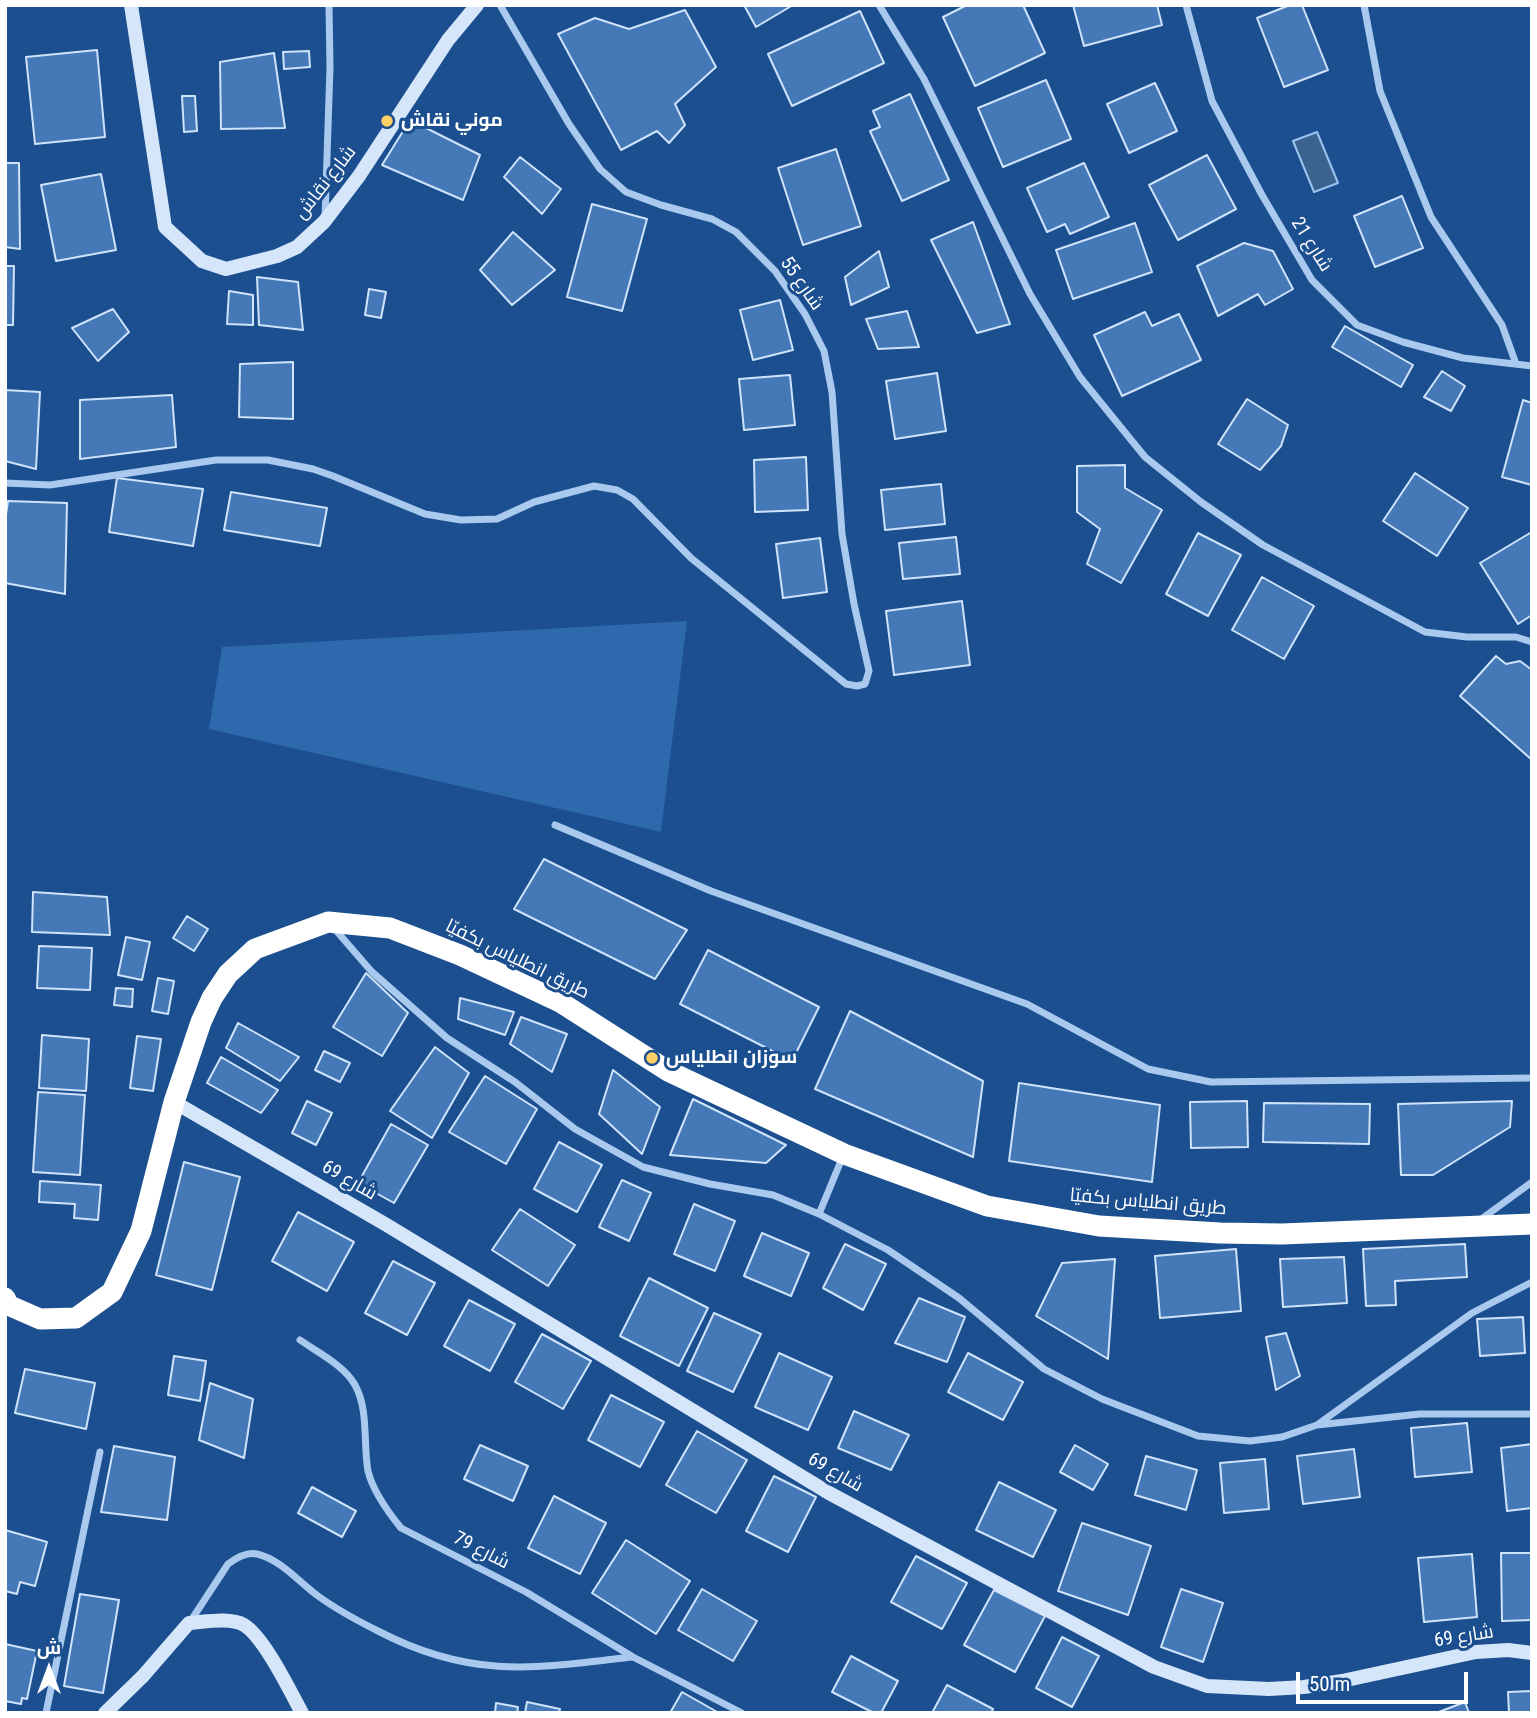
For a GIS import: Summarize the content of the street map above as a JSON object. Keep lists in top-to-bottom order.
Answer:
{
  "streets": {
    "highway": ["طريق انطلياس بكفيّا"],
    "street": [
      "شارع نقاش",
      "شارع 21",
      "شارع 55",
      "شارع 69",
      "شارع 79"
    ]
  },
  "crossings": [
    ["طريق انطلياس بكفيّا", "شارع 69"]
  ],
  "places": ["موني نقاش", "سوزان انطلياس"],
  "scale_bar": "50 m",
  "north": "top"
}
